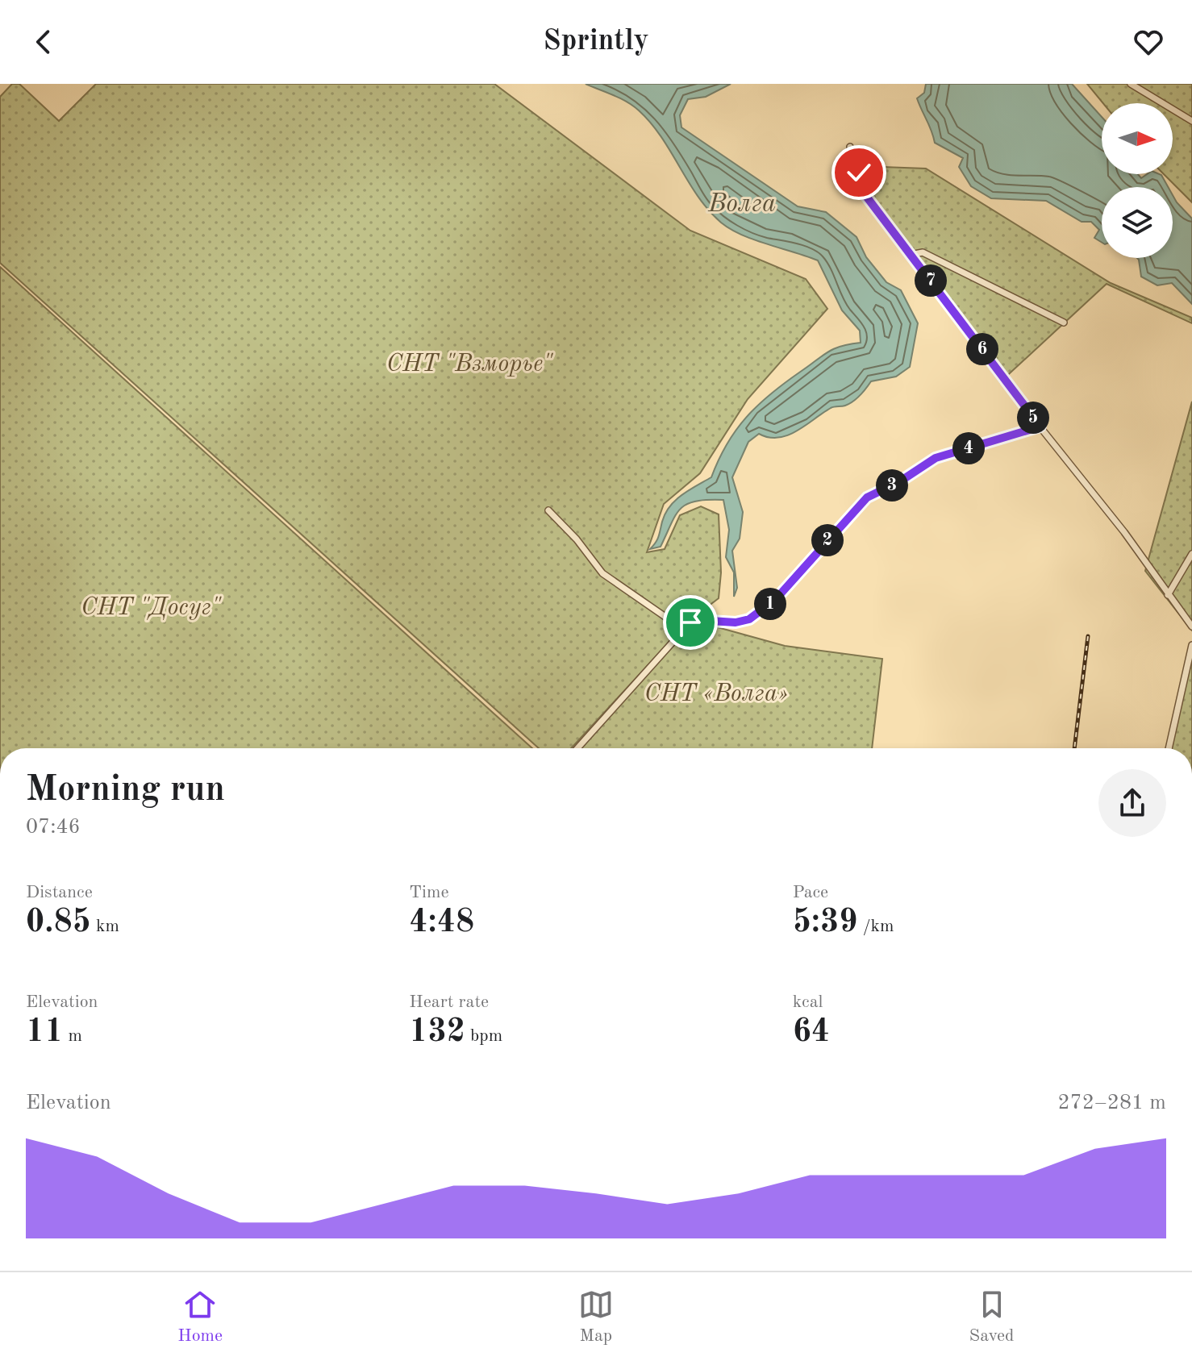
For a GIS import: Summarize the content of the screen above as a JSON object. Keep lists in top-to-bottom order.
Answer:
{
  "water": ["Волга"],
  "parks": ["СНТ \"Взморье\"", "СНТ \"Досуг\"", "СНТ «Волга»"],
  "north": "right",
  "page": {
    "header": "Sprintly",
    "pins": [
      "7",
      "6",
      "5",
      "4",
      "3",
      "2",
      "1"
    ],
    "heading": ["Morning run", "07:46"],
    "stats": [
      ["Distance", "0.85 km"],
      ["Time", "4:48"],
      ["Pace", "5:39 /km"],
      ["Elevation", "11 m"],
      ["Heart rate", "132 bpm"],
      ["kcal", "64"]
    ],
    "chart": ["Elevation", "272–281 m"],
    "tabs": ["Home", "Map", "Saved"]
  }
}
